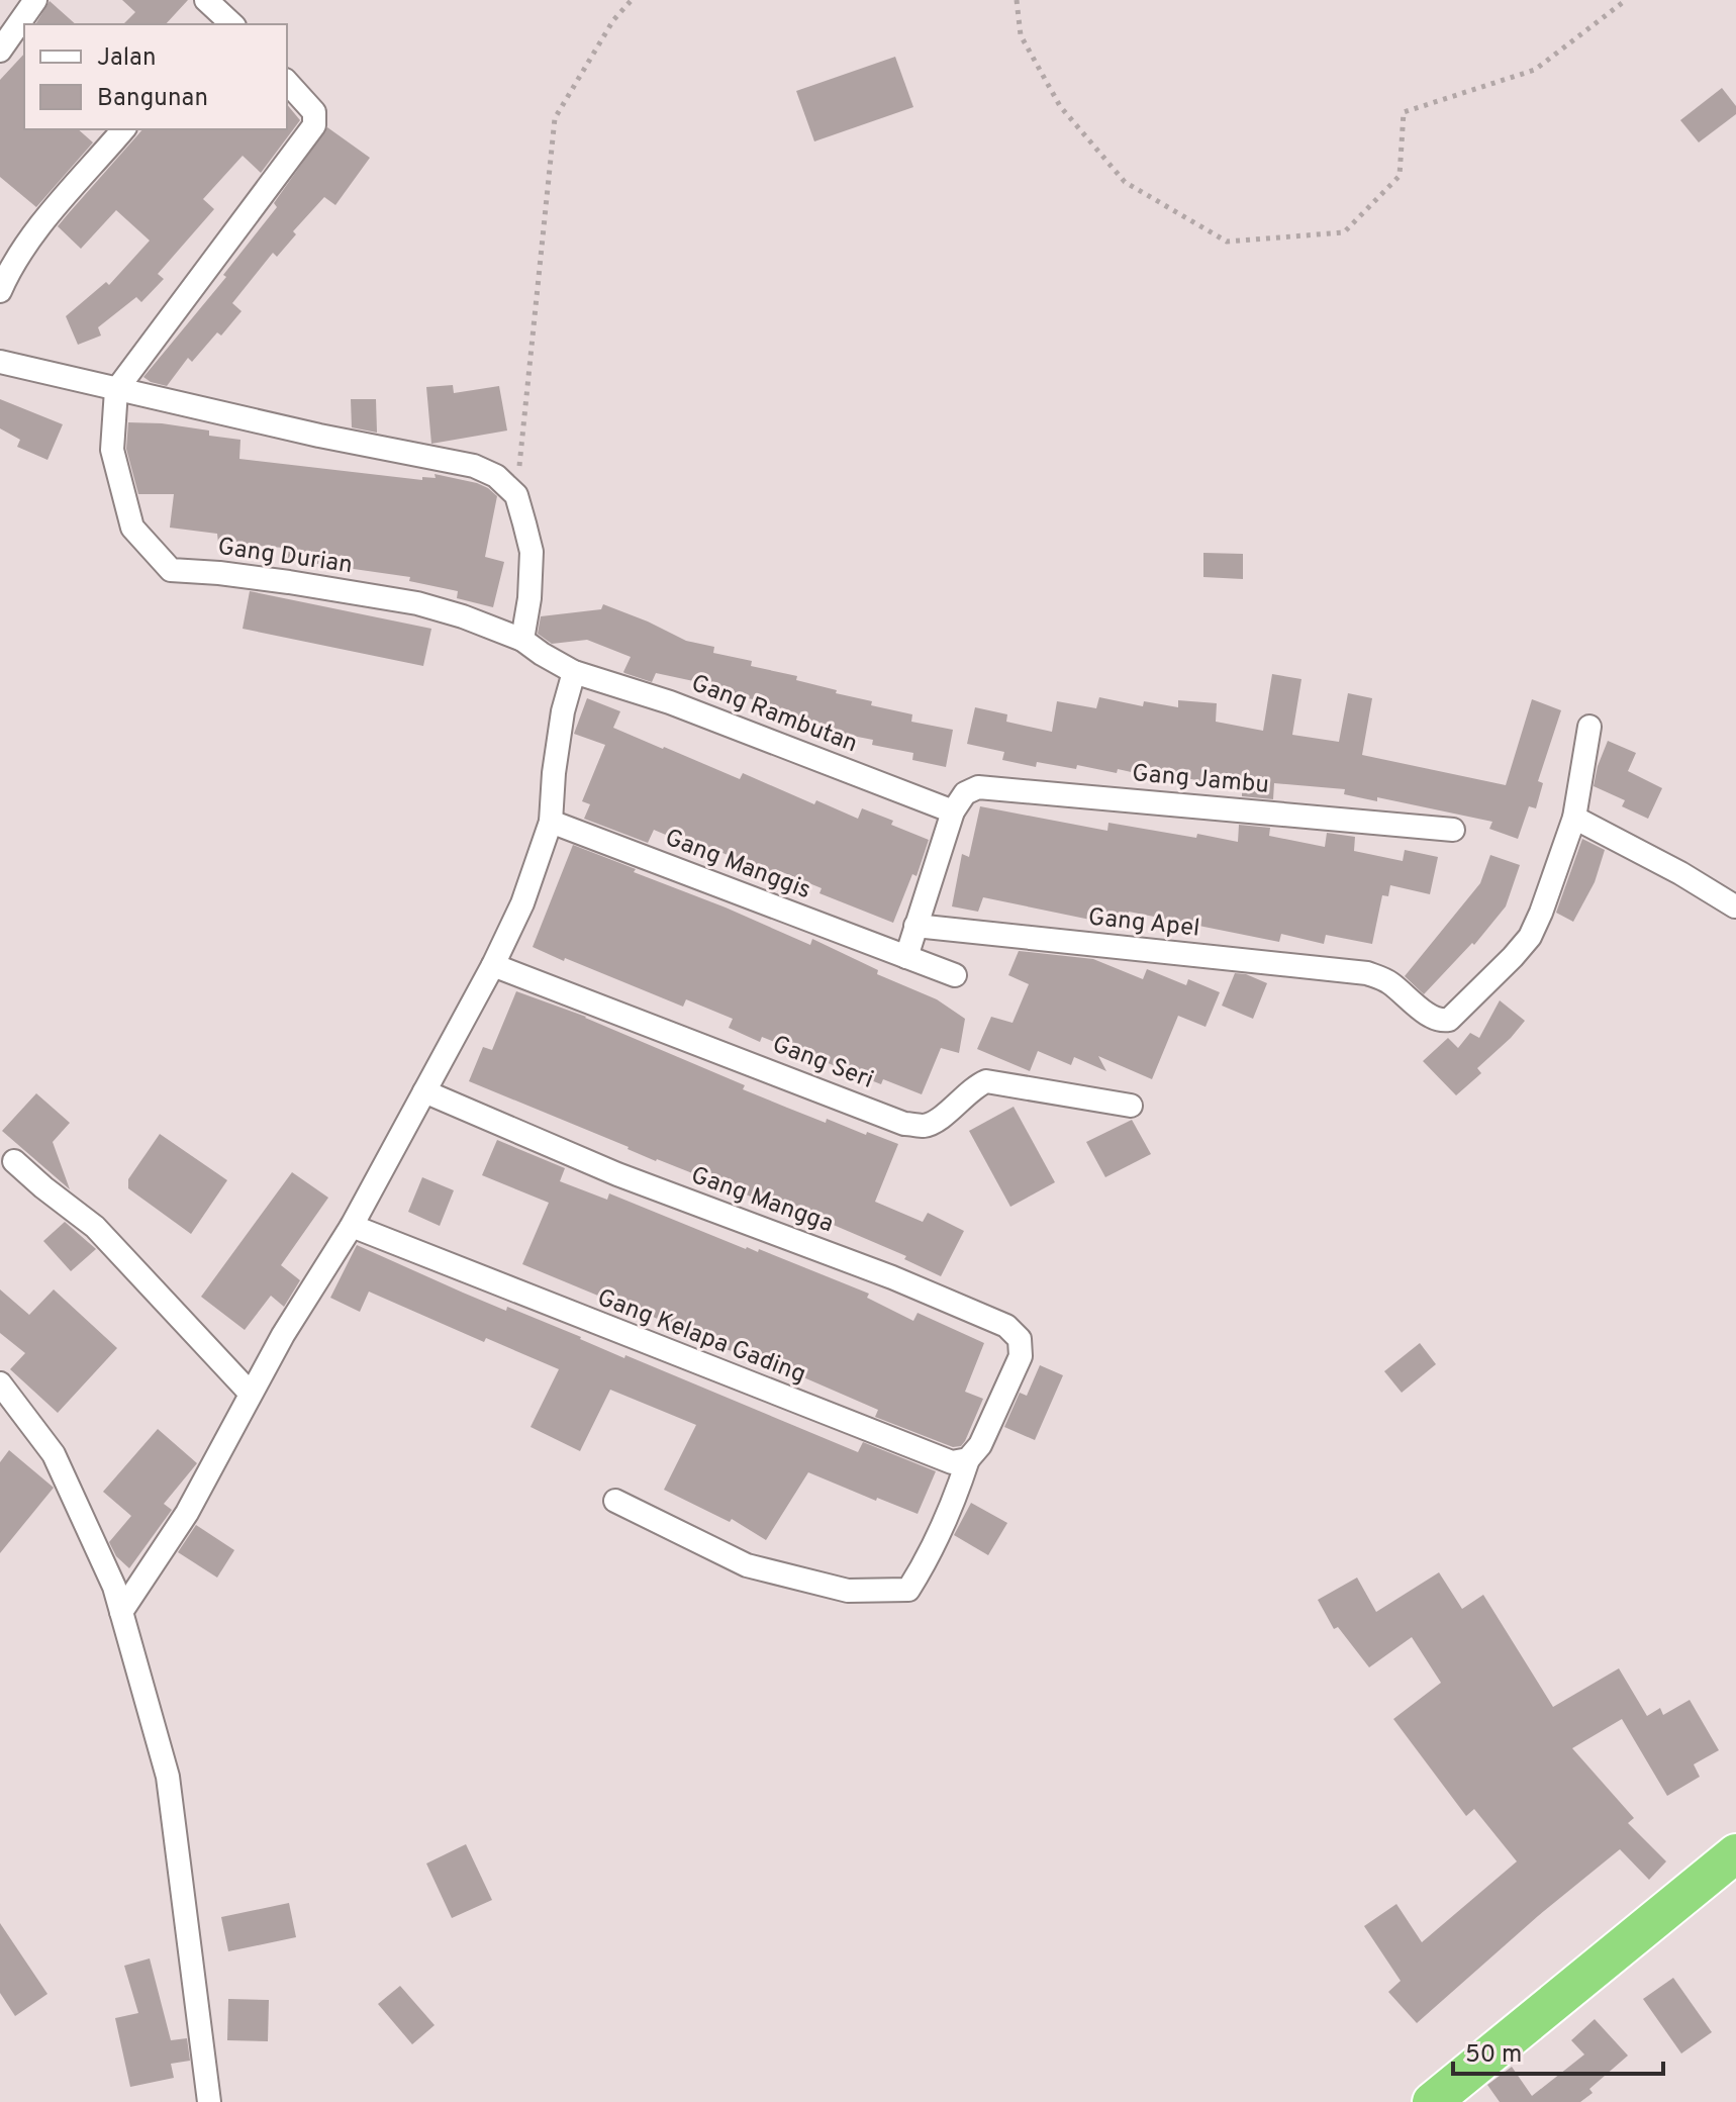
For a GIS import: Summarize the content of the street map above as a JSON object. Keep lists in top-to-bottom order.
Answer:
{
  "streets": {
    "street": [
      "Gang Durian",
      "Gang Rambutan",
      "Gang Jambu",
      "Gang Manggis",
      "Gang Apel",
      "Gang Seri",
      "Gang Mangga",
      "Gang Kelapa Gading"
    ]
  },
  "crossings": [
    ["Gang Durian", "Gang Rambutan"],
    ["Gang Rambutan", "Gang Jambu"],
    ["Gang Mangga", "Gang Kelapa Gading"]
  ],
  "legend": ["Jalan", "Bangunan"],
  "scale_bar": "50 m"
}
